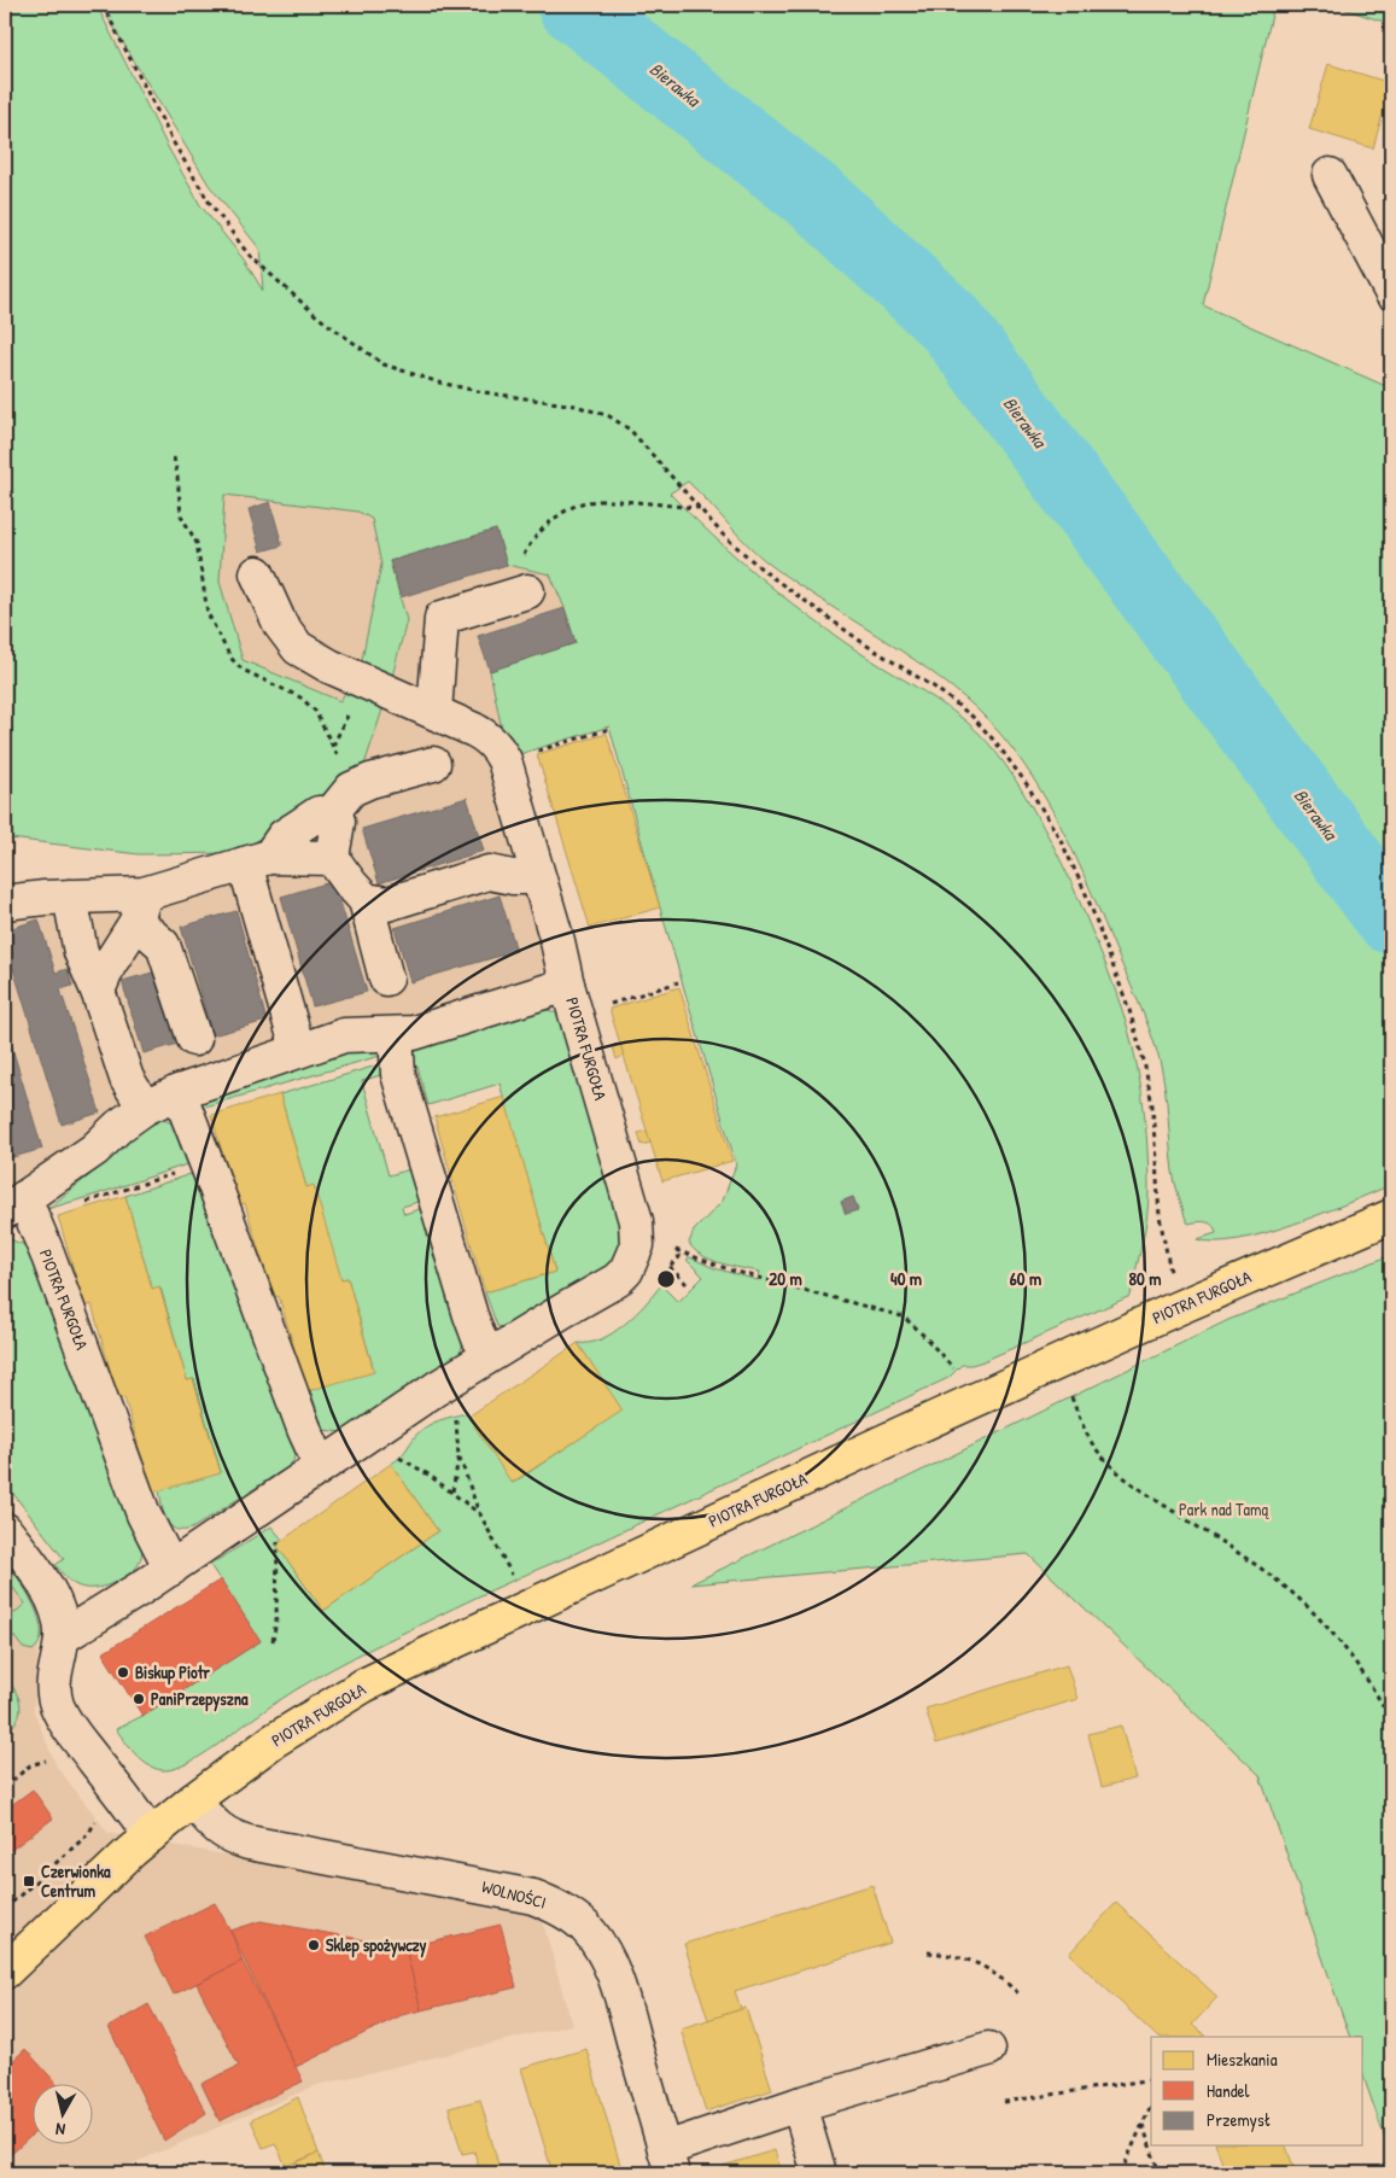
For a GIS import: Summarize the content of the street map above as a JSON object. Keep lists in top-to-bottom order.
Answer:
{
  "streets": {
    "main road": ["PIOTRA FURGOŁA"],
    "street": ["WOLNOŚCI"]
  },
  "crossings": [
    ["PIOTRA FURGOŁA", "WOLNOŚCI"]
  ],
  "water": ["Bierawka"],
  "parks": ["Park nad Tamą"],
  "places": {
    "other": ["Biskup Piotr", "PaniPrzepyszna", "Sklep spożywczy"],
    "transit": ["Czerwionka Centrum"]
  },
  "legend": ["Mieszkania", "Handel", "Przemysł"],
  "north": "bottom",
  "rings": [
    "20 m",
    "40 m",
    "60 m",
    "80 m"
  ]
}
